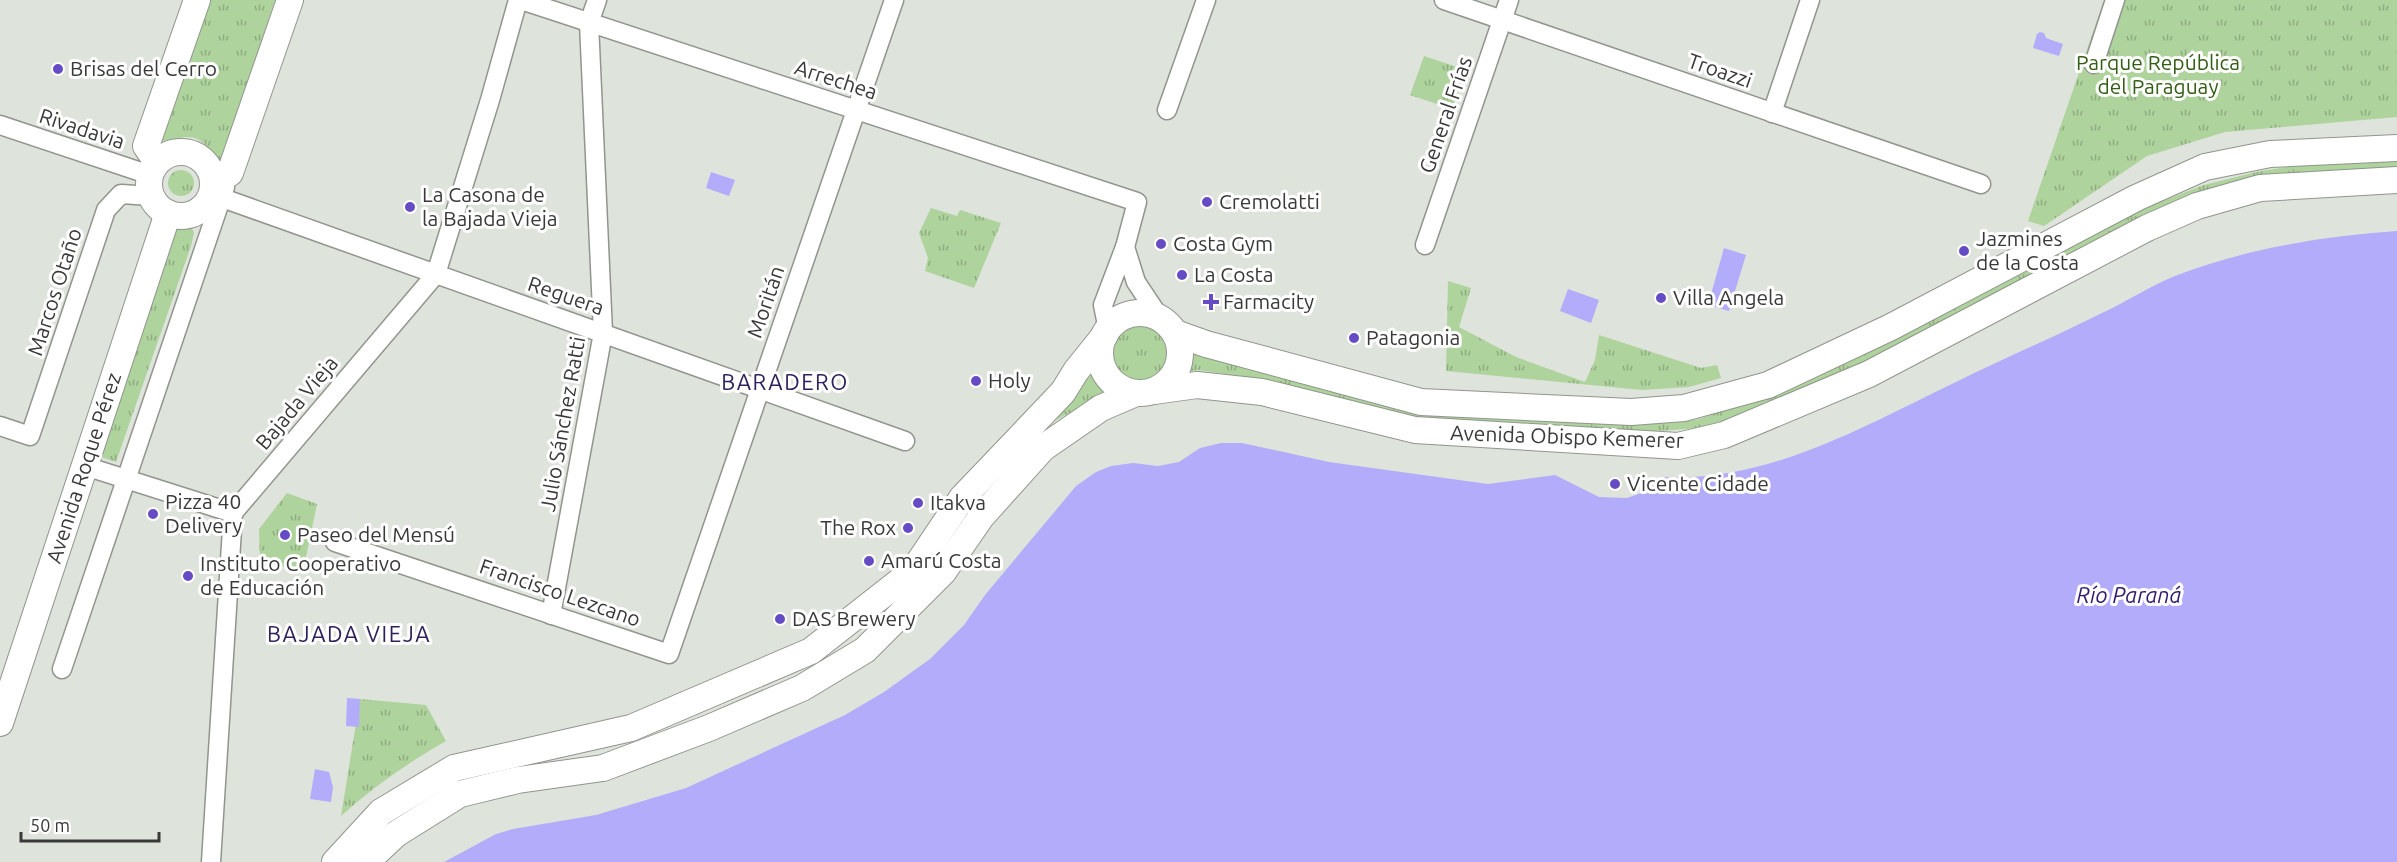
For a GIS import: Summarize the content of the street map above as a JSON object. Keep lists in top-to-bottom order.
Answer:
{
  "streets": {
    "main road": ["Avenida Obispo Kemerer", "Avenida Roque Pérez"],
    "street": [
      "Troazzi",
      "Arrechea",
      "General Frías",
      "Rivadavia",
      "Marcos Otaño",
      "Reguera",
      "Moritán",
      "Bajada Vieja",
      "Julio Sánchez Ratti",
      "Francisco Lezcano"
    ]
  },
  "crossings": [
    ["Troazzi", "General Frías"],
    ["Arrechea", "Moritán"],
    ["Arrechea", "Bajada Vieja"],
    ["Arrechea", "Julio Sánchez Ratti"],
    ["Rivadavia", "Reguera"],
    ["Rivadavia", "Avenida Roque Pérez"],
    ["Reguera", "Moritán"],
    ["Reguera", "Bajada Vieja"],
    ["Reguera", "Julio Sánchez Ratti"],
    ["Reguera", "Avenida Roque Pérez"],
    ["Moritán", "Francisco Lezcano"],
    ["Julio Sánchez Ratti", "Francisco Lezcano"]
  ],
  "districts": ["BARADERO", "BAJADA VIEJA"],
  "water": ["Río Paraná"],
  "parks": ["Parque República del Paraguay"],
  "places": {
    "other": [
      "Brisas del Cerro",
      "Cremolatti",
      "La Casona de la Bajada Vieja",
      "Costa Gym",
      "Jazmines de la Costa",
      "La Costa",
      "Villa Angela",
      "Patagonia",
      "Holy",
      "Vicente Cidade",
      "Itakva",
      "Pizza 40 Delivery",
      "The Rox",
      "Paseo del Mensú",
      "Amarú Costa",
      "Instituto Cooperativo de Educación",
      "DAS Brewery"
    ],
    "health": ["Farmacity"]
  },
  "scale_bar": "50 m"
}
